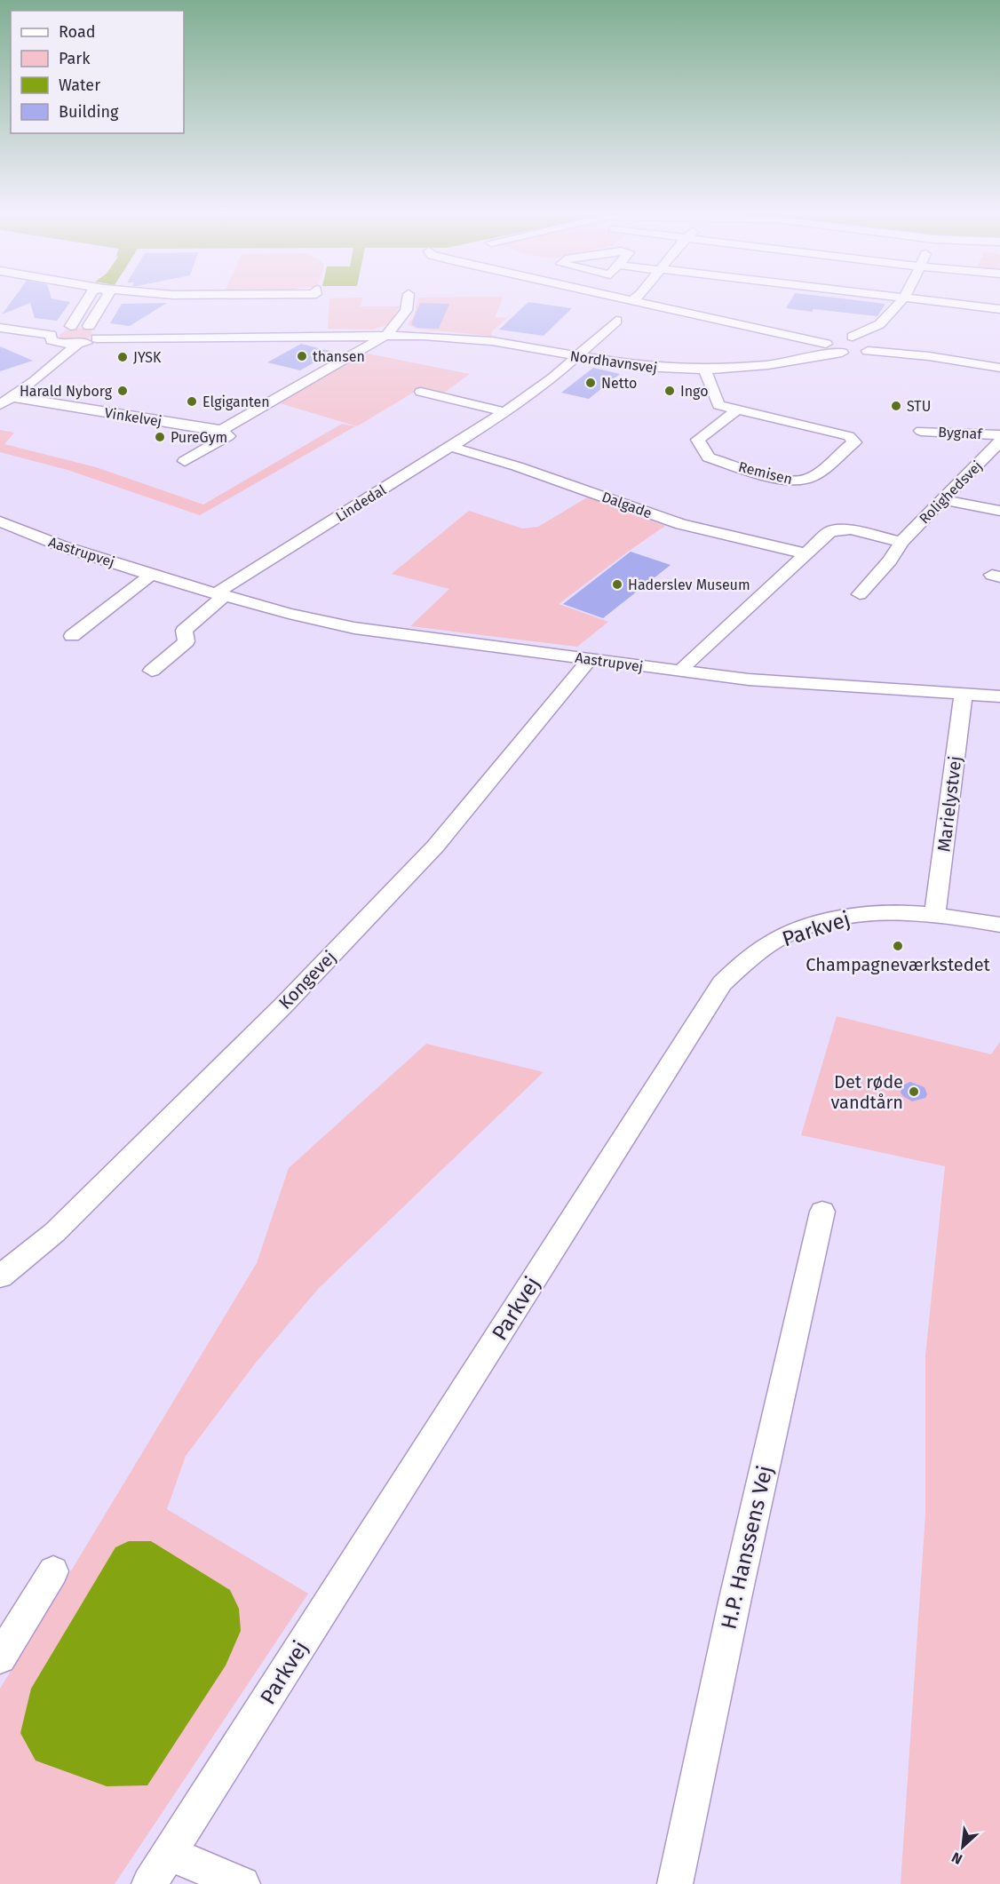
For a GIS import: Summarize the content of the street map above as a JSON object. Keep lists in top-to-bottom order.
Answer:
{
  "streets": {
    "street": [
      "Nordhavnsvej",
      "Vinkelvej",
      "Bygnaf",
      "Remisen",
      "Rolighedsvej",
      "Lindedal",
      "Dalgade",
      "Aastrupvej",
      "Marielystvej",
      "Parkvej",
      "Kongevej",
      "H.P. Hanssens Vej"
    ]
  },
  "crossings": [
    ["Nordhavnsvej", "Remisen"],
    ["Nordhavnsvej", "Lindedal"],
    ["Lindedal", "Dalgade"],
    ["Lindedal", "Aastrupvej"],
    ["Aastrupvej", "Marielystvej"],
    ["Aastrupvej", "Kongevej"],
    ["Marielystvej", "Parkvej"]
  ],
  "places": [
    "thansen",
    "JYSK",
    "Netto",
    "Harald Nyborg",
    "Ingo",
    "Elgiganten",
    "STU",
    "PureGym",
    "Haderslev Museum",
    "Champagneværkstedet",
    "Det røde vandtårn"
  ],
  "legend": [
    "Road",
    "Park",
    "Water",
    "Building"
  ],
  "north": "bottom left"
}
